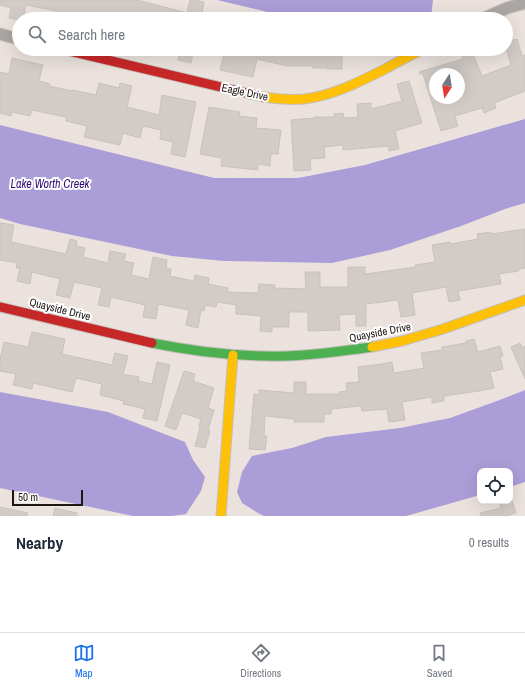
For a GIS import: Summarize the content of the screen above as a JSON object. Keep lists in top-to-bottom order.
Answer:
{
  "streets": {
    "street": ["Eagle Drive", "Quayside Drive"]
  },
  "water": ["Lake Worth Creek"],
  "scale_bar": "50 m",
  "north": "bottom",
  "page": {
    "search": "Search here",
    "scale": "50 m",
    "heading": ["Nearby", "0 results"],
    "nav": ["Map", "Directions", "Saved"]
  }
}
